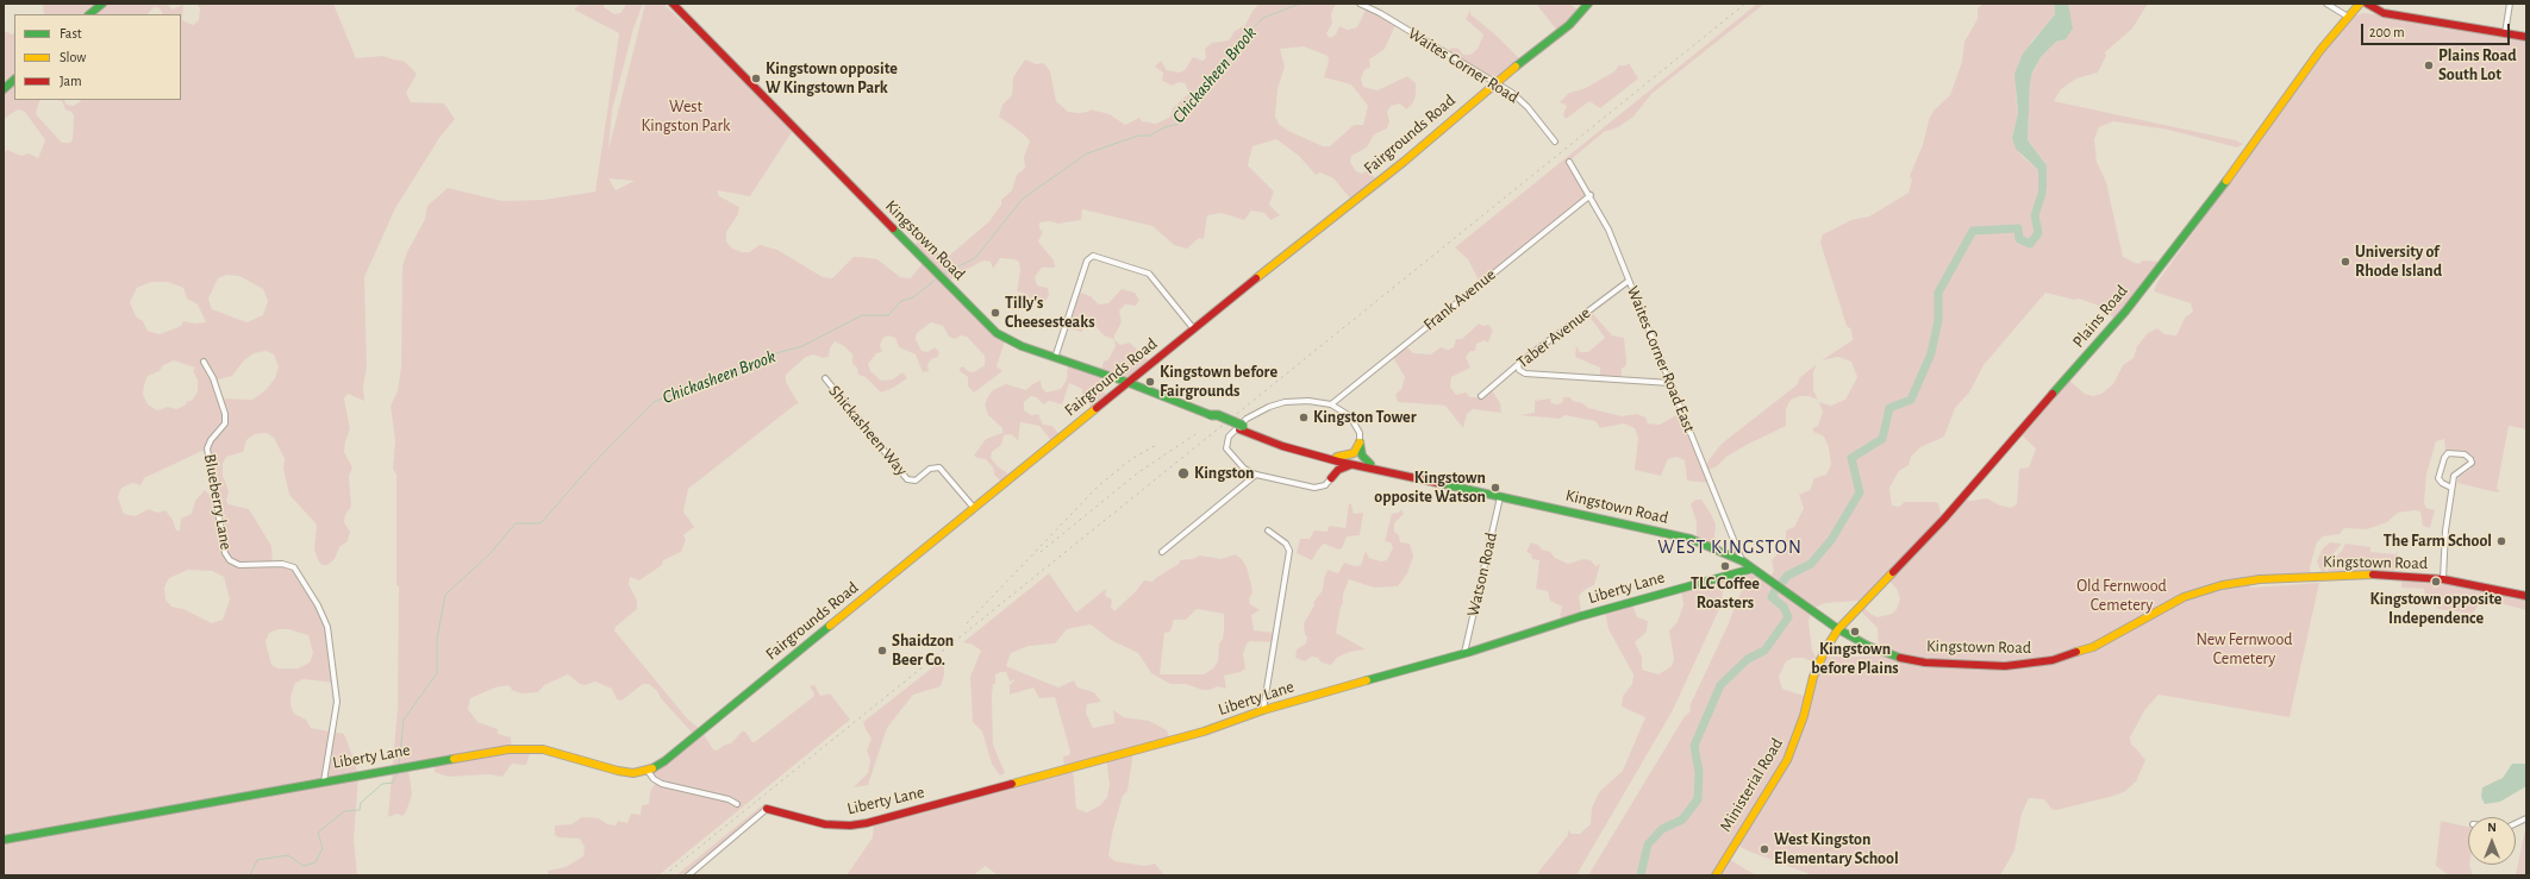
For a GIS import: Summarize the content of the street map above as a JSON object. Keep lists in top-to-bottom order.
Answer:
{
  "streets": {
    "street": [
      "Waites Corner Road",
      "Fairgrounds Road",
      "Kingstown Road",
      "Frank Avenue",
      "Plains Road",
      "Taber Avenue",
      "Waites Corner Road East",
      "Shickasheen Way",
      "Blueberry Lane",
      "Watson Road",
      "Liberty Lane",
      "Ministerial Road"
    ]
  },
  "crossings": [
    ["Waites Corner Road", "Fairgrounds Road"],
    ["Fairgrounds Road", "Kingstown Road"],
    ["Fairgrounds Road", "Shickasheen Way"],
    ["Fairgrounds Road", "Liberty Lane"],
    ["Kingstown Road", "Plains Road"],
    ["Kingstown Road", "Waites Corner Road East"],
    ["Kingstown Road", "Watson Road"],
    ["Kingstown Road", "Liberty Lane"],
    ["Kingstown Road", "Ministerial Road"],
    ["Frank Avenue", "Waites Corner Road East"],
    ["Plains Road", "Ministerial Road"],
    ["Taber Avenue", "Waites Corner Road East"],
    ["Blueberry Lane", "Liberty Lane"],
    ["Watson Road", "Liberty Lane"]
  ],
  "districts": ["WEST KINGSTON"],
  "water": ["Chickasheen Brook"],
  "parks": ["West Kingston Park", "Old Fernwood Cemetery", "New Fernwood Cemetery"],
  "places": [
    "Plains Road South Lot",
    "Kingstown opposite W Kingstown Park",
    "University of Rhode Island",
    "Tilly's Cheesesteaks",
    "Kingstown before Fairgrounds",
    "Kingston Tower",
    "Kingston",
    "Kingstown opposite Watson",
    "The Farm School",
    "TLC Coffee Roasters",
    "Kingstown opposite Independence",
    "Kingstown before Plains",
    "Shaidzon Beer Co.",
    "West Kingston Elementary School"
  ],
  "legend": ["Fast", "Slow", "Jam"],
  "scale_bar": "200 m",
  "north": "top"
}
